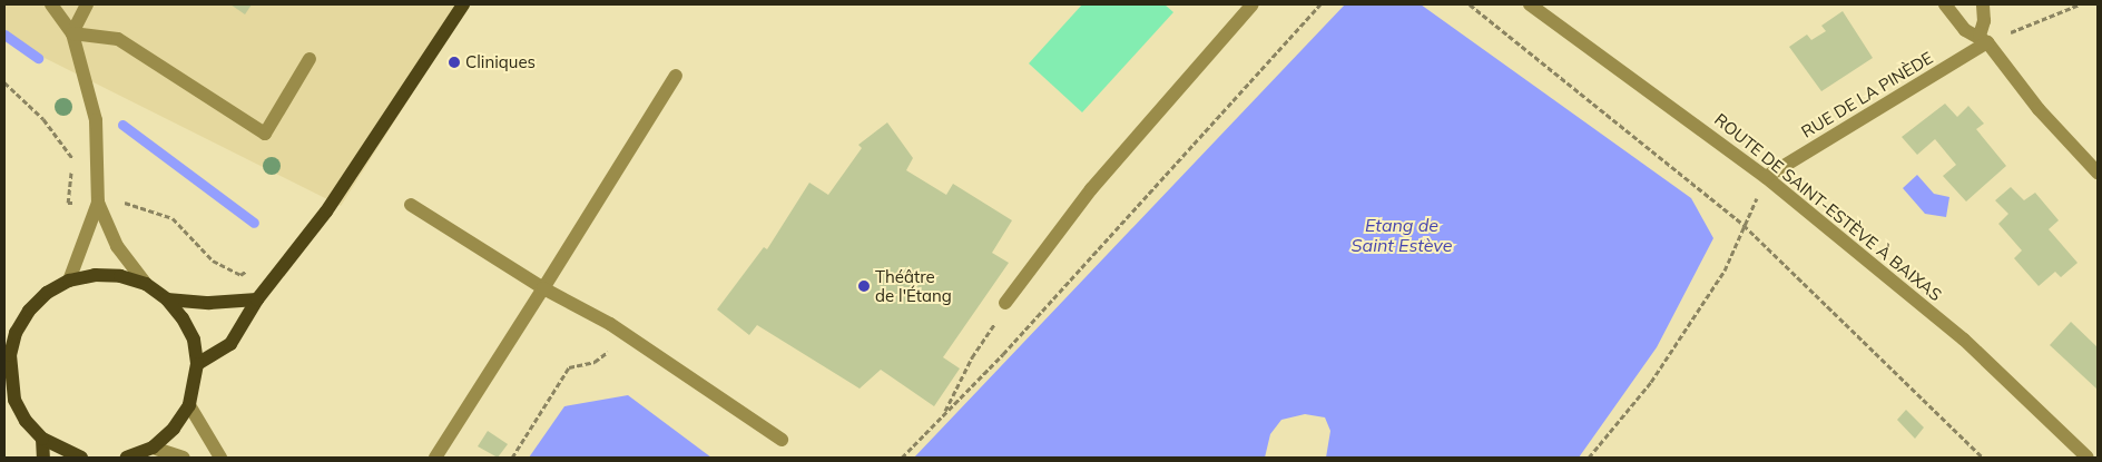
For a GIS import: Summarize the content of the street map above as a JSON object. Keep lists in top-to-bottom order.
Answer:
{
  "streets": {
    "street": ["RUE DE LA PINÈDE", "ROUTE DE SAINT-ESTÈVE À BAIXAS"]
  },
  "crossings": [
    ["RUE DE LA PINÈDE", "ROUTE DE SAINT-ESTÈVE À BAIXAS"]
  ],
  "water": ["Etang de Saint Estève"],
  "places": ["Cliniques", "Théâtre de l'Étang"]
}
